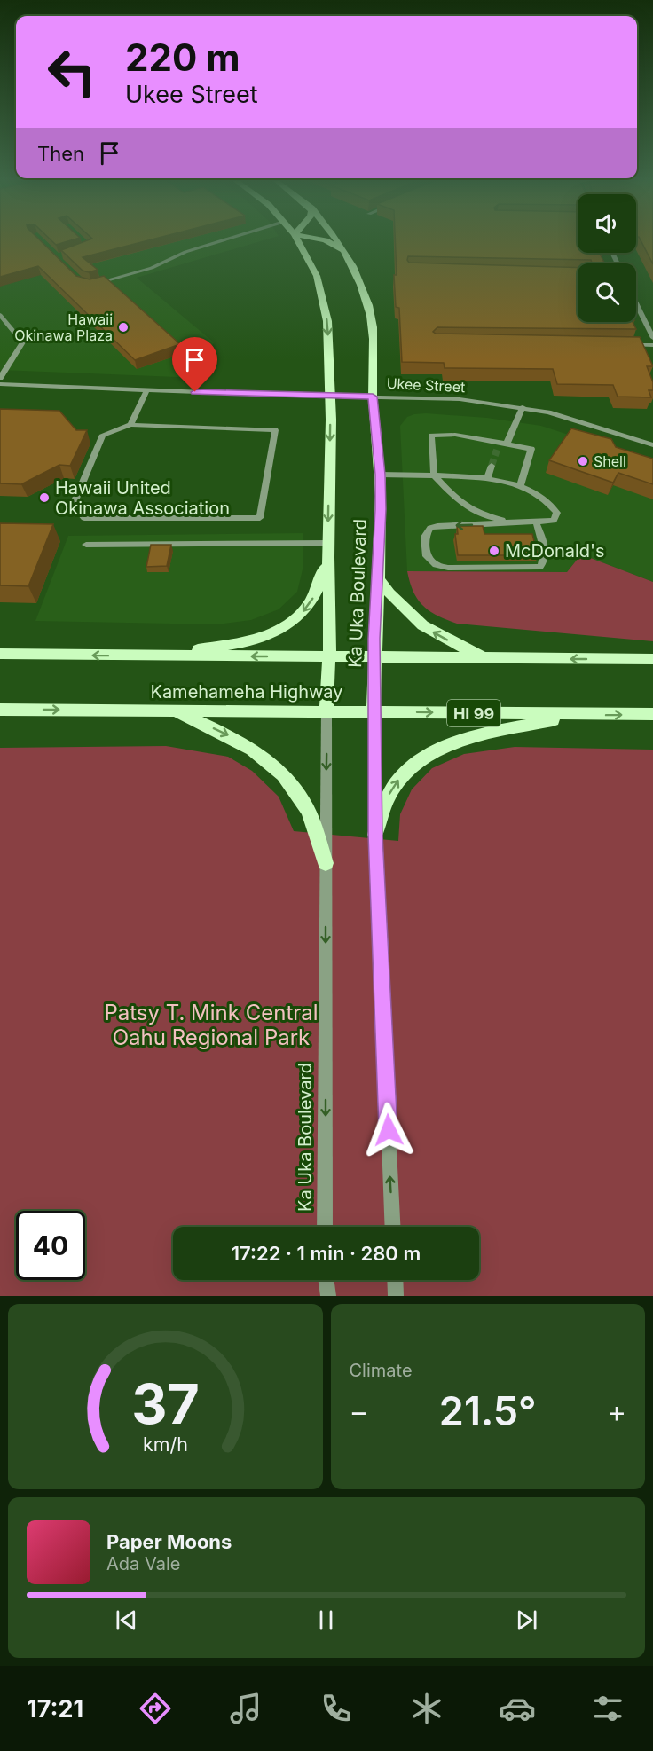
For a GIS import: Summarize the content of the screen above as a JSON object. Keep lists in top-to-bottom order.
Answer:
{
  "streets": {
    "main road": ["Ka Uka Boulevard", "Kamehameha Highway", "HI 99"],
    "street": ["Ukee Street"]
  },
  "crossings": [
    ["Ukee Street", "Ka Uka Boulevard"],
    ["Ka Uka Boulevard", "Kamehameha Highway"]
  ],
  "parks": ["Patsy T. Mink Central Oahu Regional Park"],
  "places": [
    "Hawaii Okinawa Plaza",
    "Shell",
    "Hawaii United Okinawa Association",
    "McDonald's"
  ],
  "page": {
    "turn": ["220 m", "Ukee Street"],
    "then": "Then",
    "limit": "40",
    "trip": "17:22 · 1 min · 280 m",
    "tile": "Climate",
    "heat": ["−", "21.5°", "+"],
    "song": ["Paper Moons", "Ada Vale"],
    "tabs": "17:21",
    "gauge": ["37", "km/h"]
  }
}
